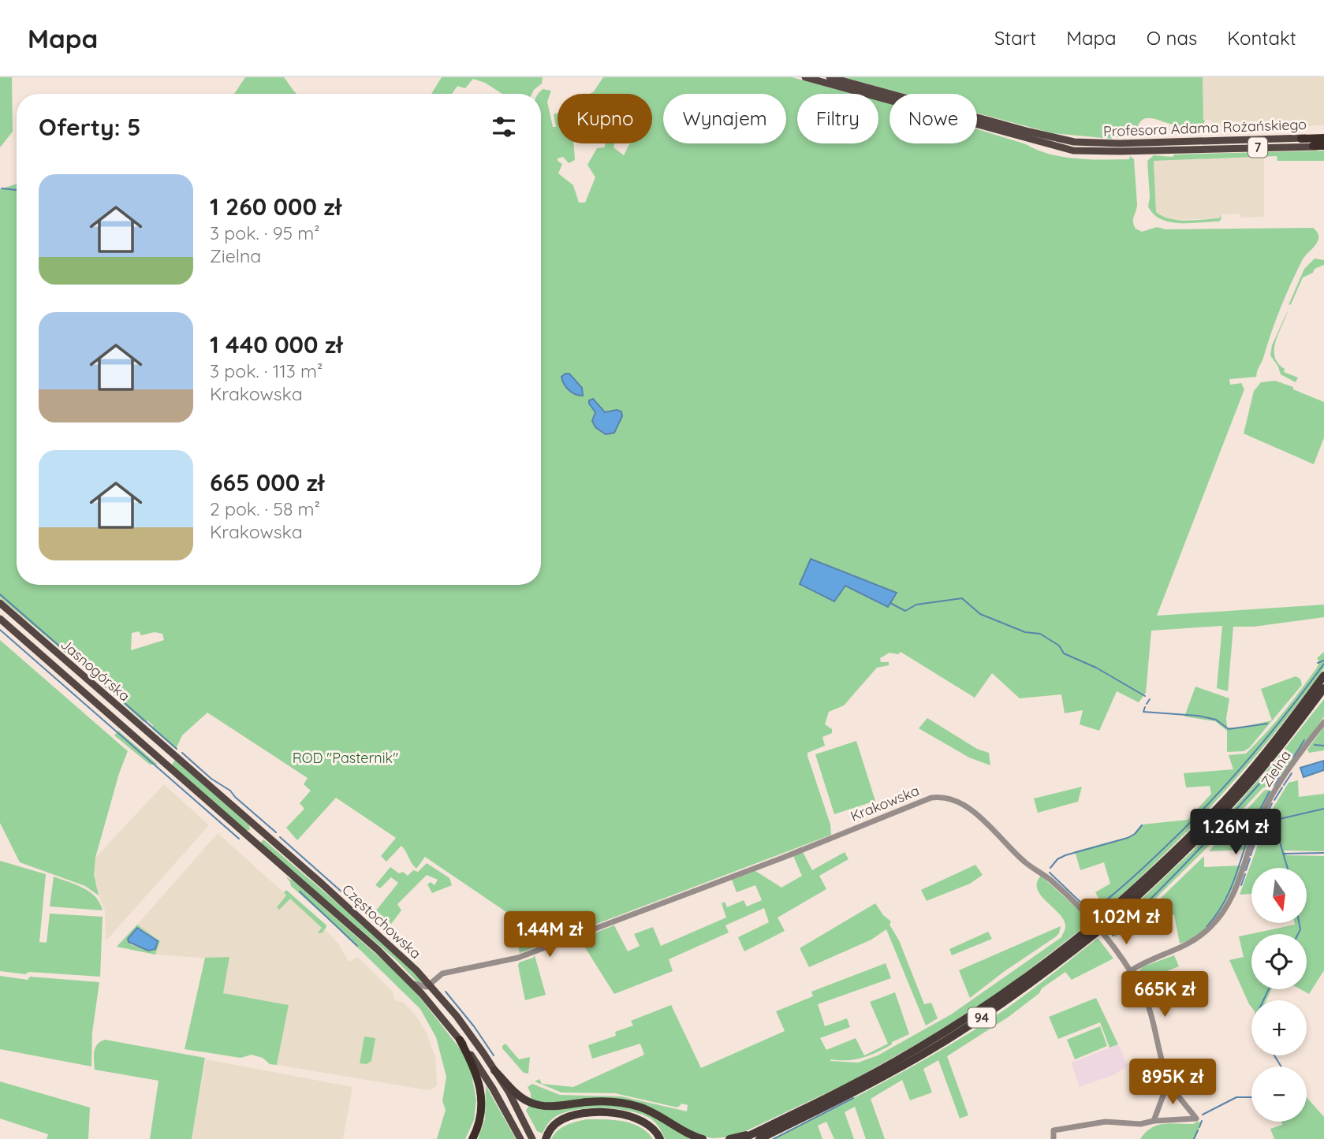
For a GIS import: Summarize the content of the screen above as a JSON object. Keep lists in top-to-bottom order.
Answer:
{
  "streets": {
    "highway": ["7", "94"],
    "main road": ["Profesora Adama Rożańskiego", "Jasnogórska", "Częstochowska"],
    "street": ["Zielna", "Krakowska"]
  },
  "crossings": [
    ["Profesora Adama Rożańskiego", "7"],
    ["Jasnogórska", "Częstochowska"],
    ["Zielna", "Krakowska"]
  ],
  "parks": ["ROD \"Pasternik\""],
  "north": "bottom",
  "page": {
    "header": "Mapa",
    "nav": [
      "Start",
      "Mapa",
      "O nas",
      "Kontakt"
    ],
    "chip": [
      "Kupno",
      "Wynajem",
      "Filtry",
      "Nowe"
    ],
    "heading": "Oferty: 5",
    "list": [
      {
        "name": "1 260 000 zł",
        "note": "3 pok. · 95 m² · Zielna"
      },
      {
        "name": "1 440 000 zł",
        "note": "3 pok. · 113 m² · Krakowska"
      },
      {
        "name": "665 000 zł",
        "note": "2 pok. · 58 m² · Krakowska"
      }
    ],
    "price": [
      "1.26M zł",
      "1.02M zł",
      "1.44M zł",
      "665K zł",
      "895K zł"
    ],
    "map_buttons": ["+", "−"]
  }
}
